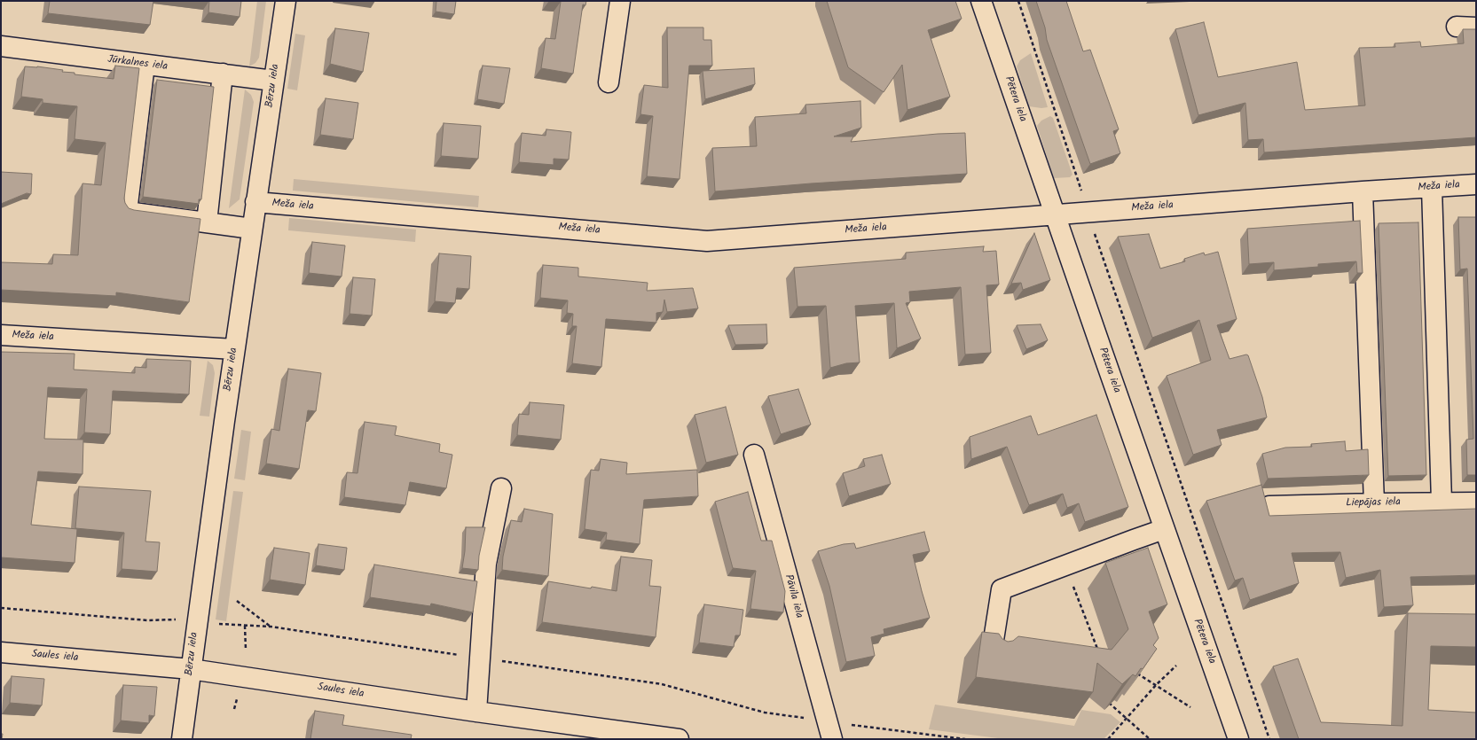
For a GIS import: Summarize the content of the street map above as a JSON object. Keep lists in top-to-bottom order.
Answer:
{
  "streets": {
    "street": [
      "Jūrkalnes iela",
      "Bērzu iela",
      "Pētera iela",
      "Meža iela",
      "Liepājas iela",
      "Pāvila iela",
      "Saules iela"
    ]
  },
  "crossings": [
    ["Jūrkalnes iela", "Bērzu iela"],
    ["Bērzu iela", "Meža iela"],
    ["Bērzu iela", "Saules iela"],
    ["Pētera iela", "Meža iela"]
  ]
}
